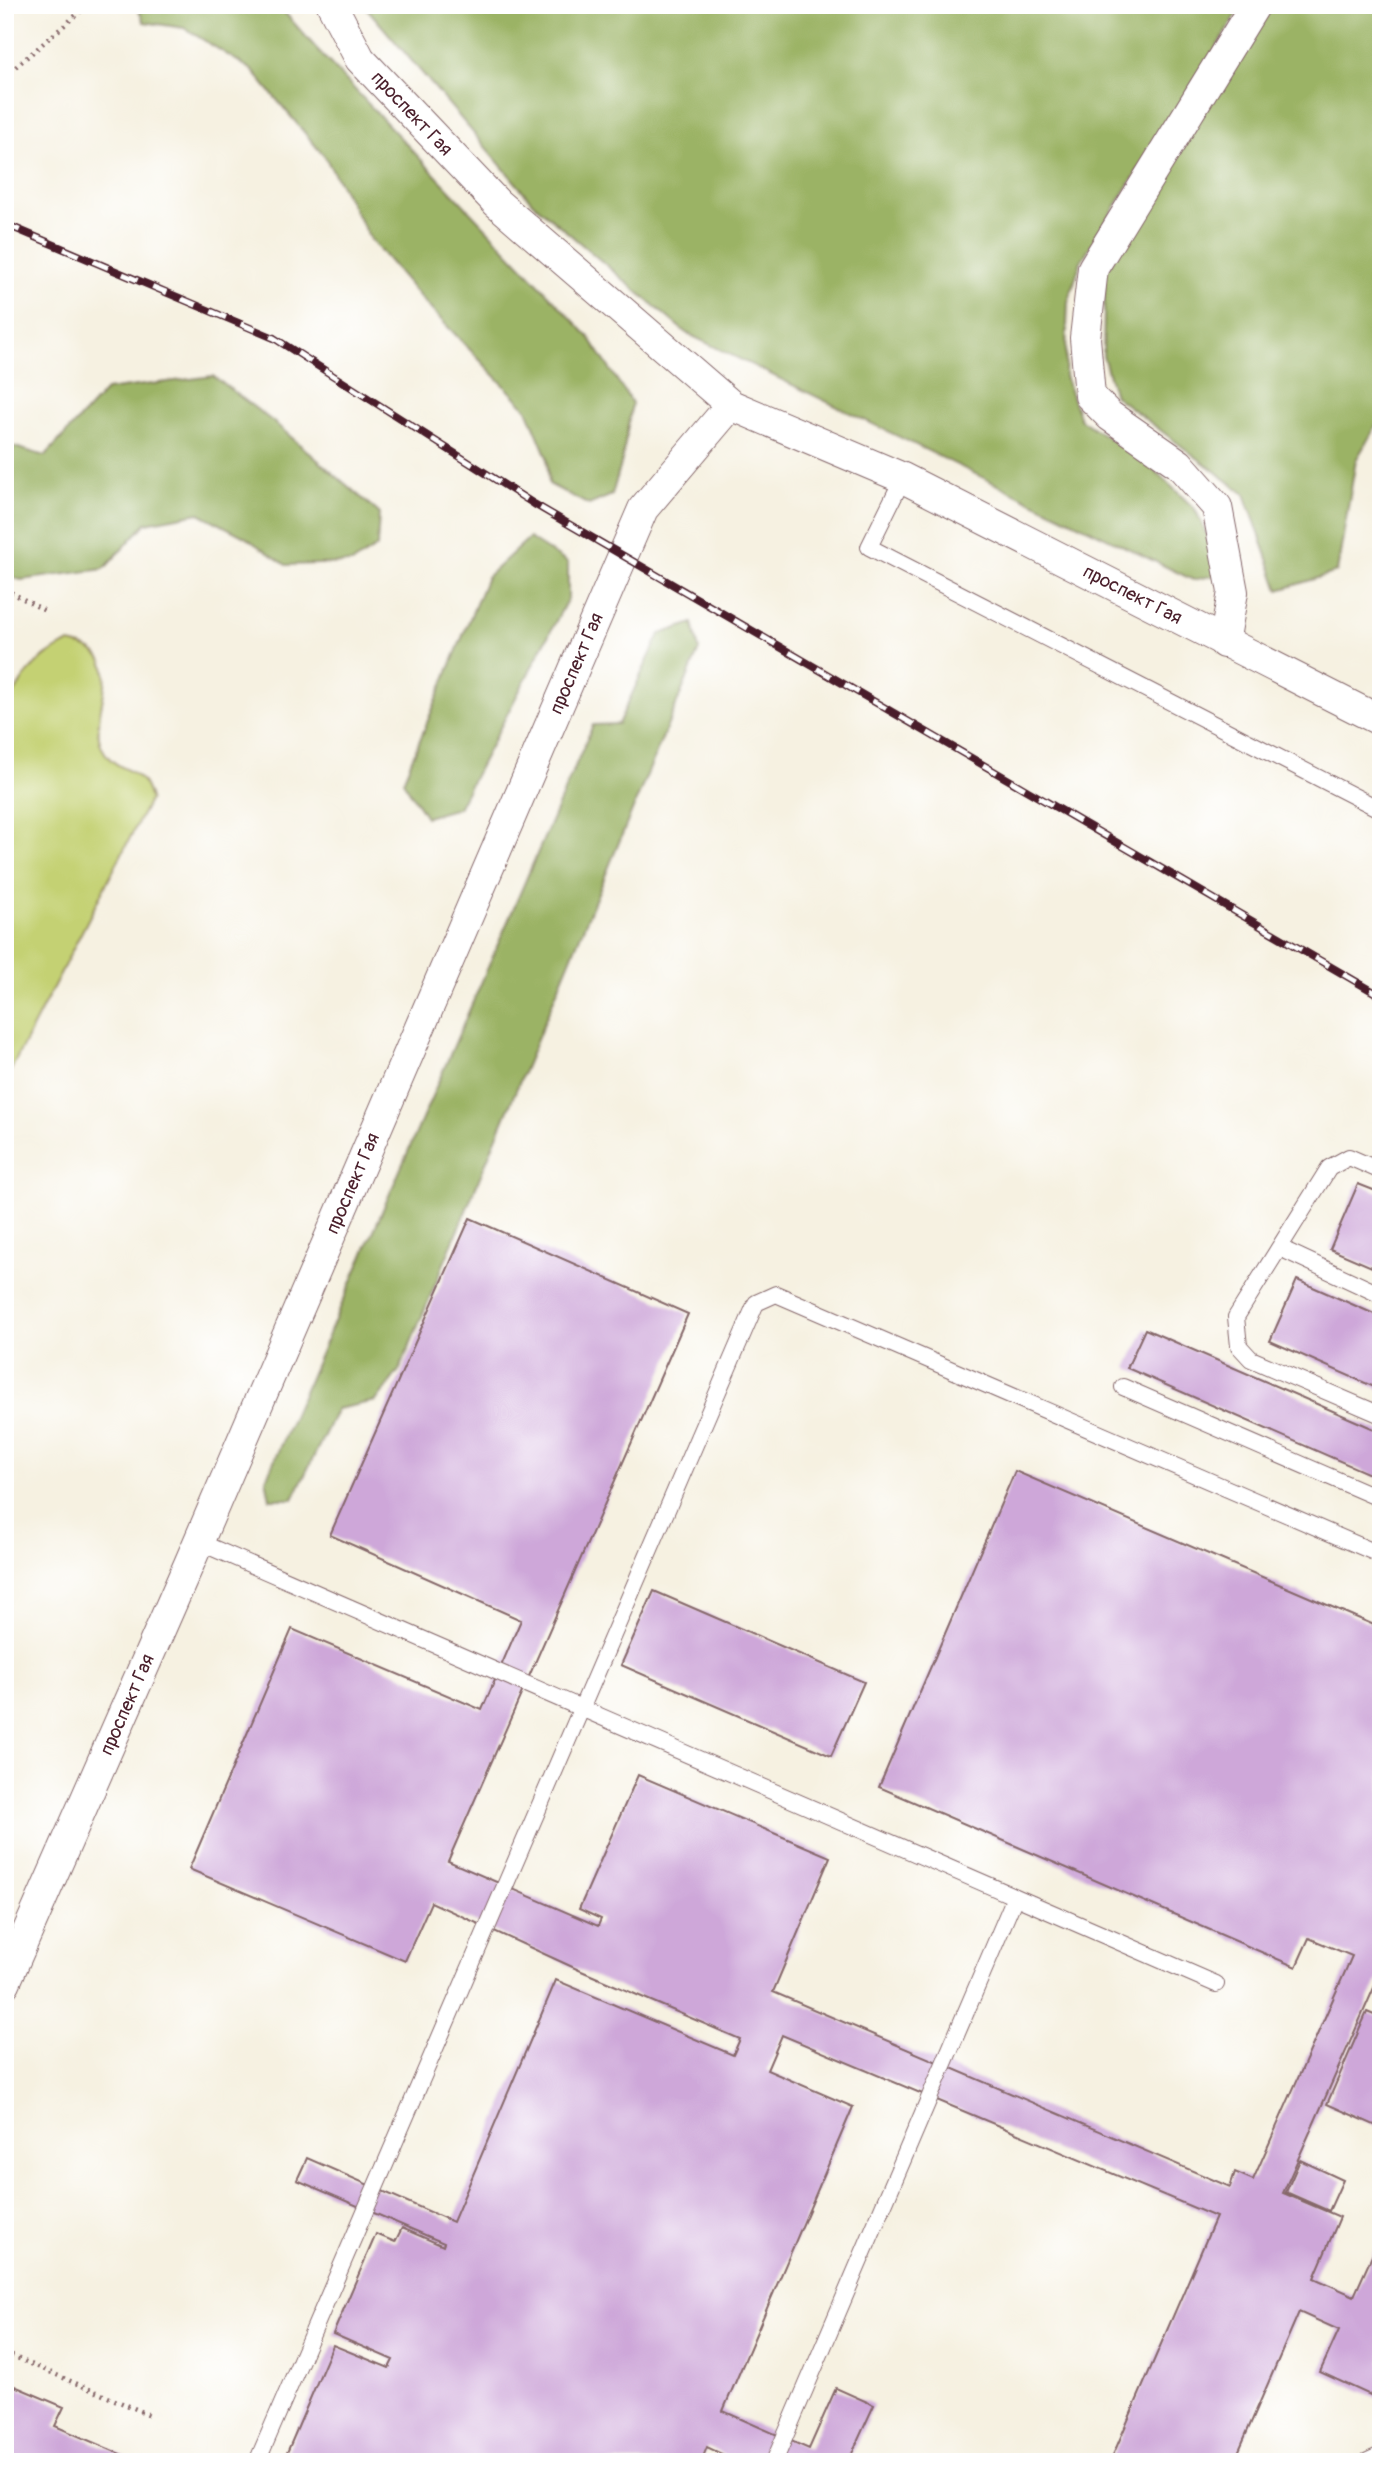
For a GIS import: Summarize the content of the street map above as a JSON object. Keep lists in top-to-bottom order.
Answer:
{
  "streets": {
    "street": ["проспект Гая"]
  }
}
